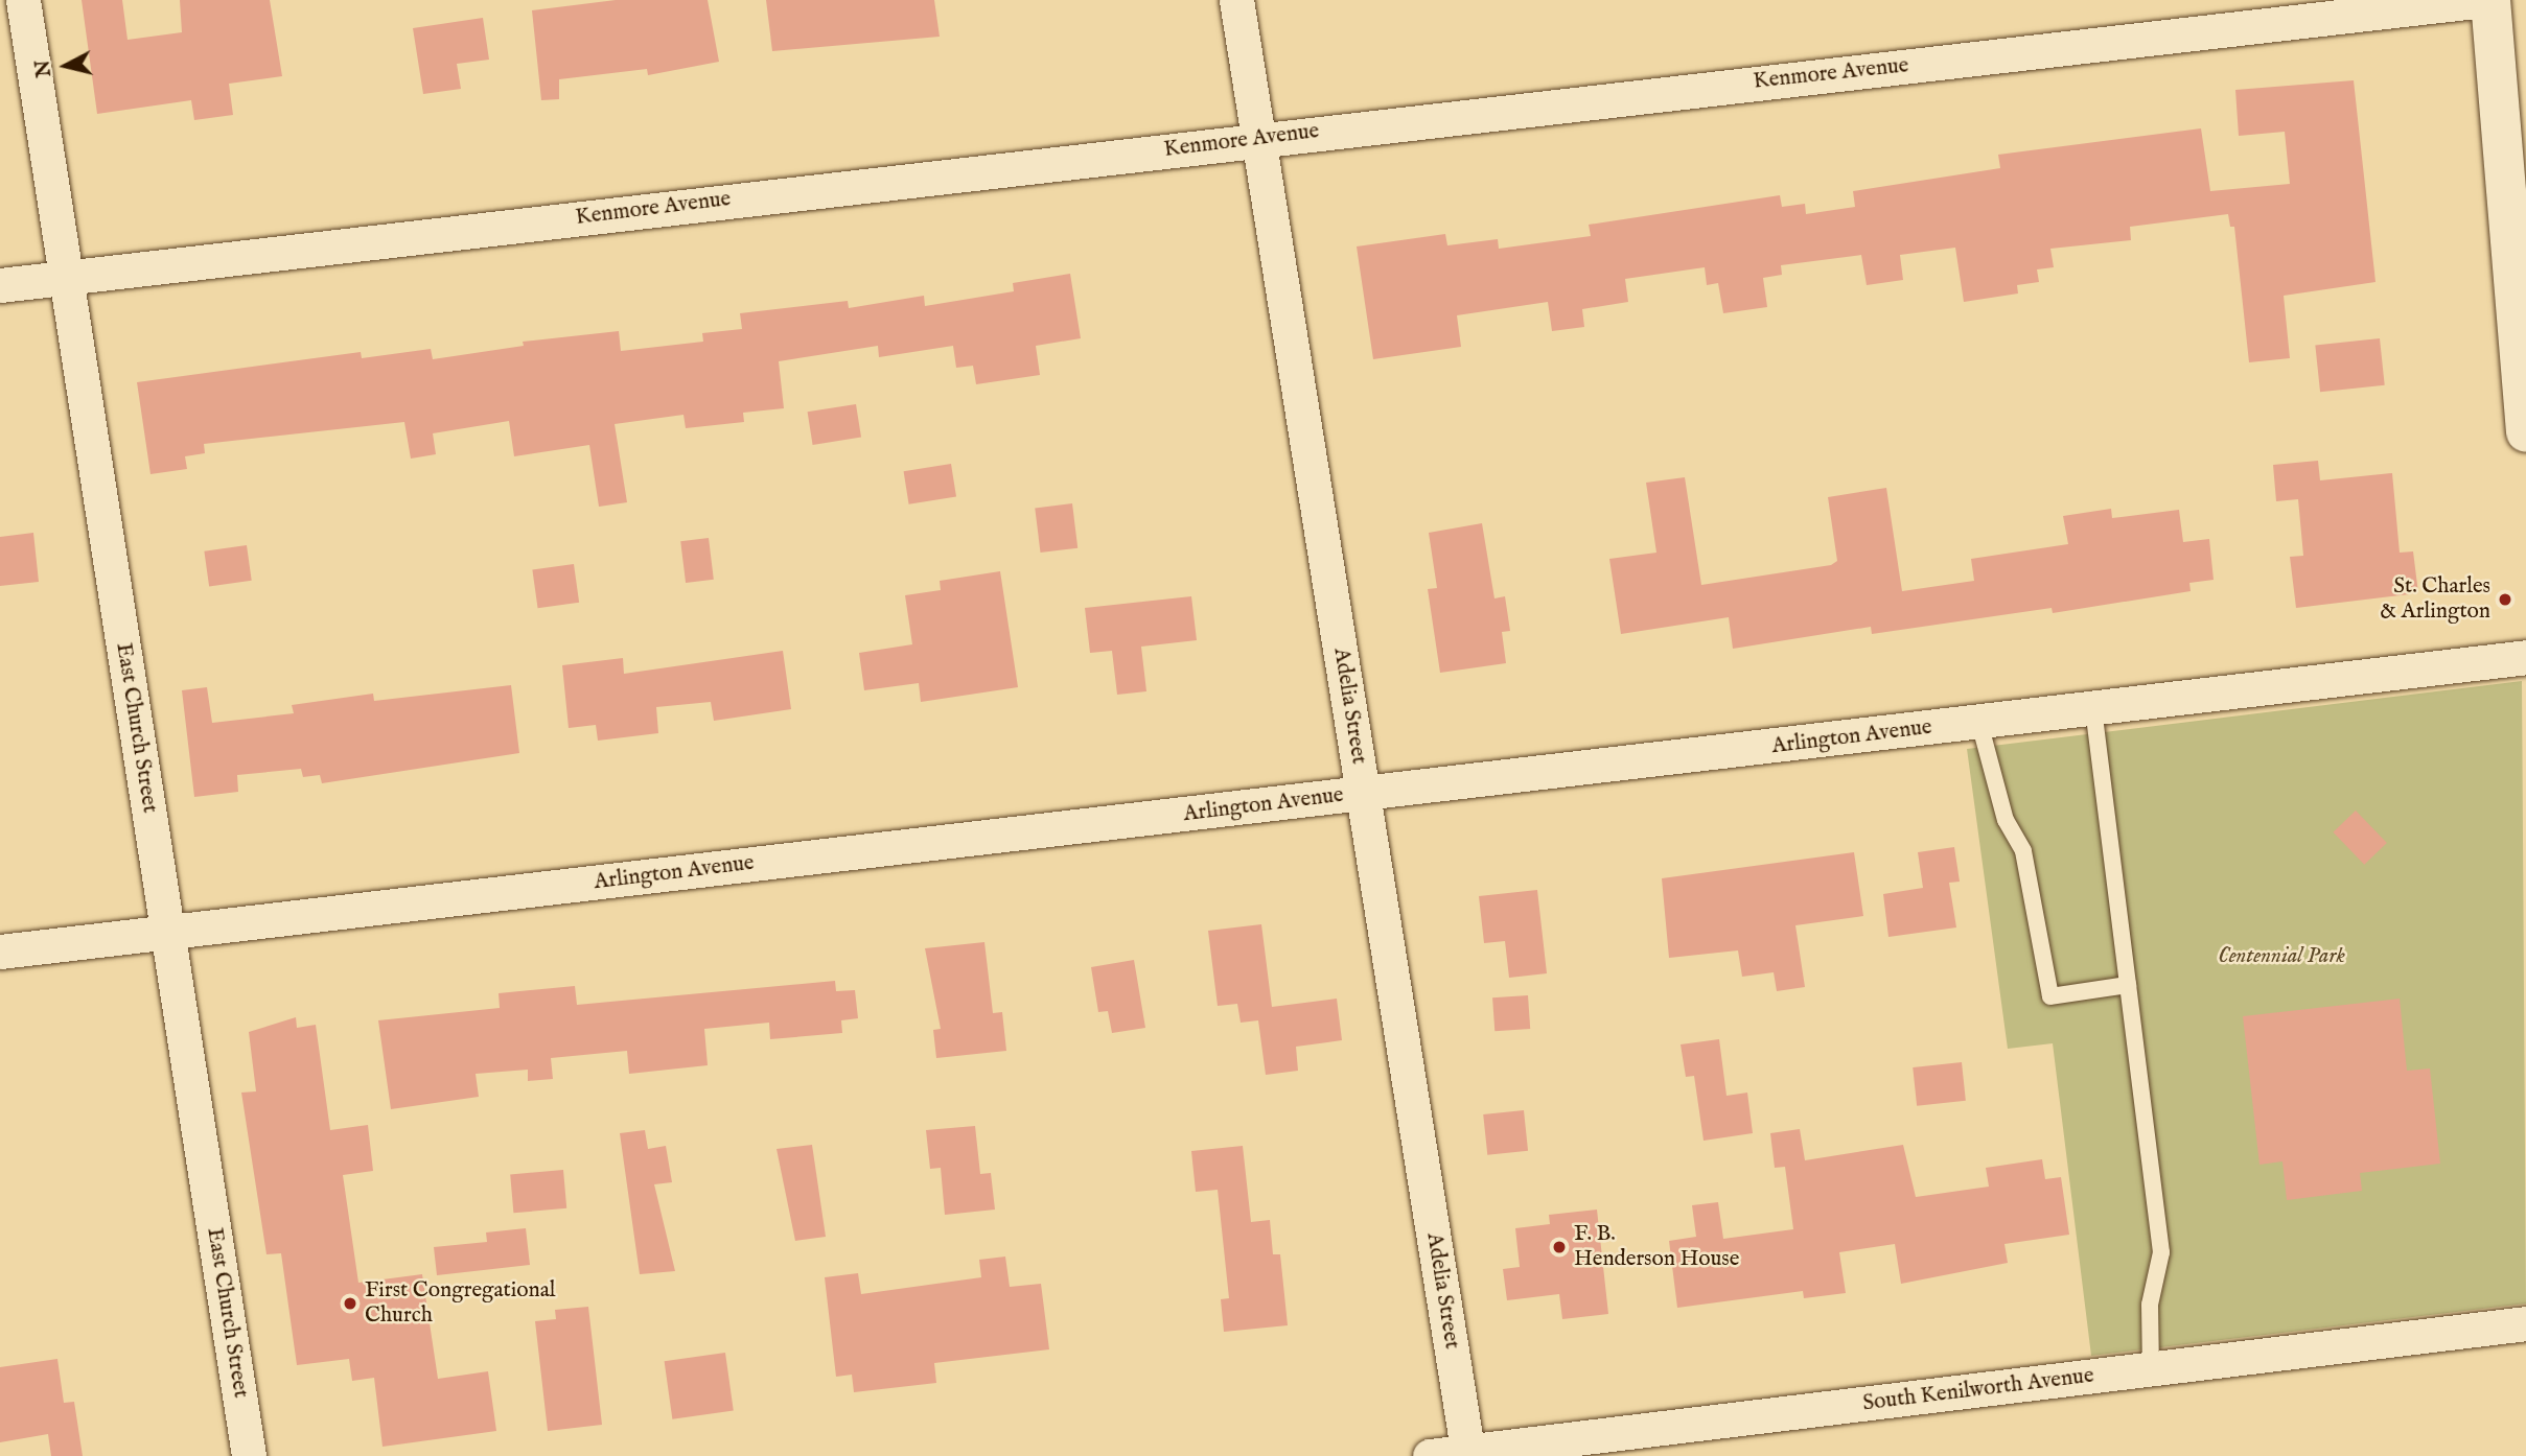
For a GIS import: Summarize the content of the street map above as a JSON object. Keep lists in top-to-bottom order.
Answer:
{
  "streets": {
    "street": [
      "Kenmore Avenue",
      "Adelia Street",
      "East Church Street",
      "Arlington Avenue",
      "South Kenilworth Avenue"
    ]
  },
  "crossings": [
    ["Kenmore Avenue", "Adelia Street"],
    ["Kenmore Avenue", "East Church Street"],
    ["Adelia Street", "Arlington Avenue"],
    ["Adelia Street", "South Kenilworth Avenue"],
    ["East Church Street", "Arlington Avenue"]
  ],
  "parks": ["Centennial Park"],
  "places": ["St. Charles & Arlington", "F. B. Henderson House", "First Congregational Church"],
  "north": "left"
}
